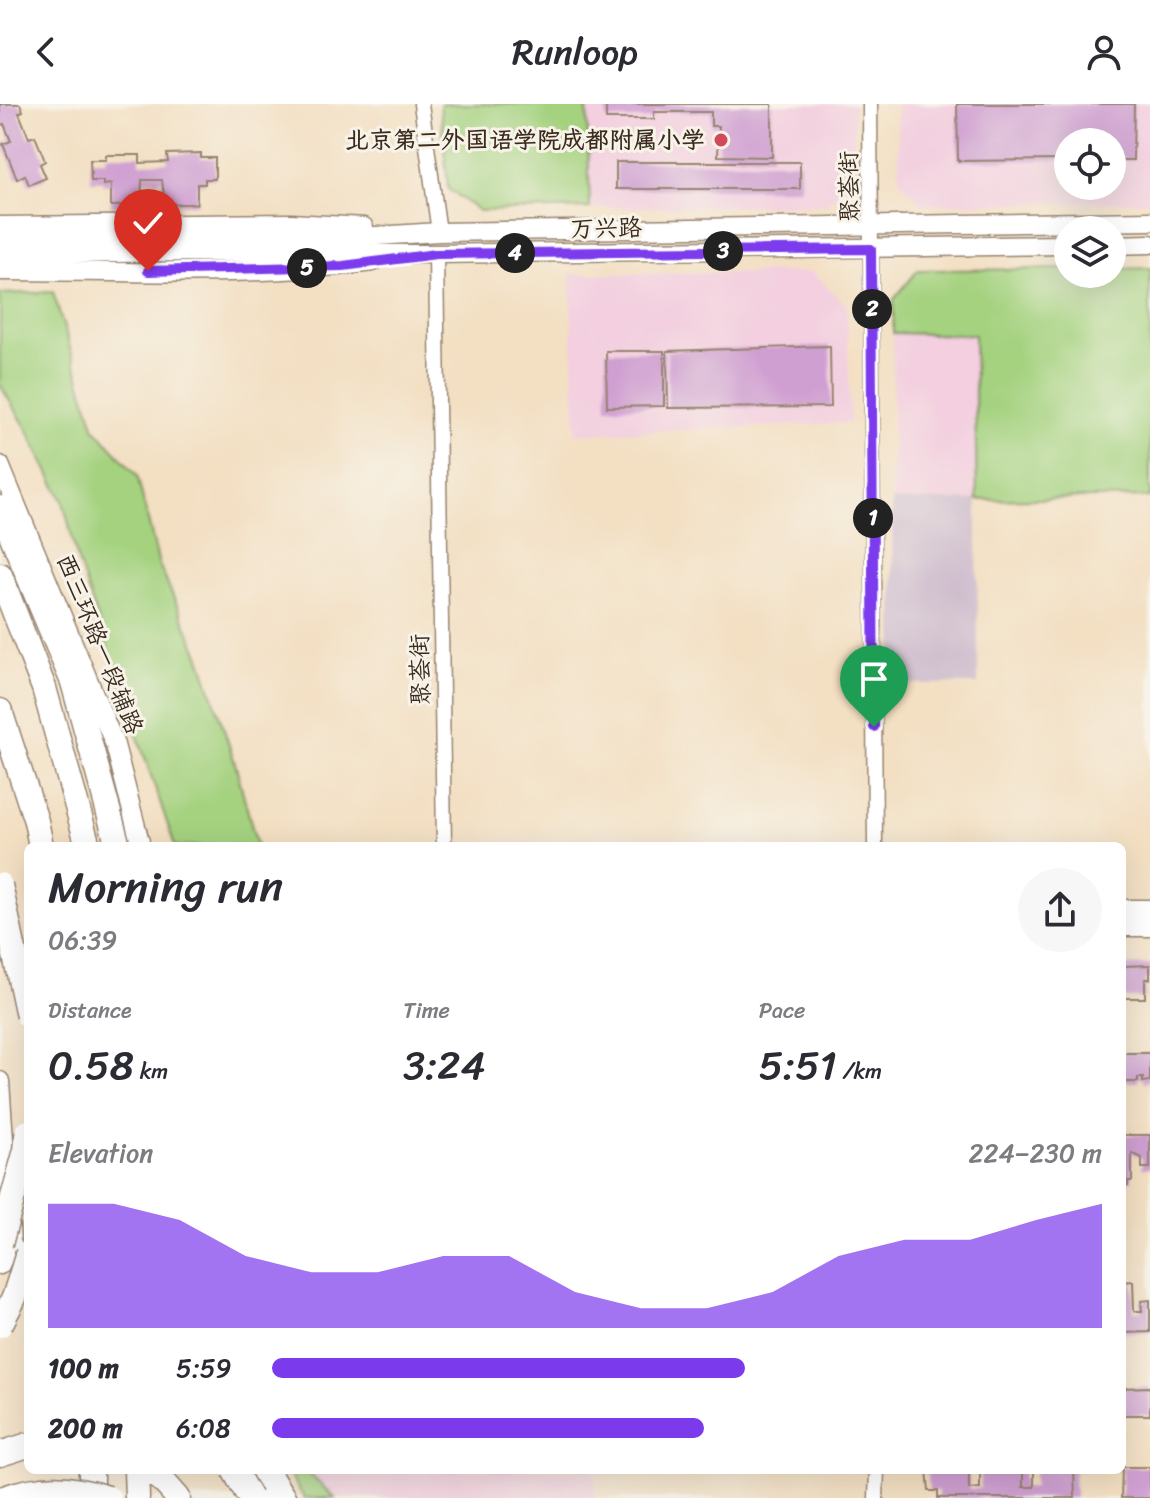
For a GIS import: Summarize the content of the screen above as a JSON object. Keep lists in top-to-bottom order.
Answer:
{
  "streets": {
    "main road": ["万兴路", "西三环路一段辅路"],
    "street": ["聚荟街"]
  },
  "crossings": [
    ["聚荟街", "万兴路"]
  ],
  "places": ["北京第二外国语学院成都附属小学"],
  "page": {
    "header": "Runloop",
    "pins": [
      "3",
      "4",
      "5",
      "2",
      "1"
    ],
    "heading": ["Morning run", "06:39"],
    "stats": [
      ["Distance", "0.58 km"],
      ["Time", "3:24"],
      ["Pace", "5:51 /km"]
    ],
    "chart": ["Elevation", "224–230 m"],
    "list": [
      {
        "name": "100 m",
        "note": "5:59"
      },
      {
        "name": "200 m",
        "note": "6:08"
      }
    ]
  }
}
